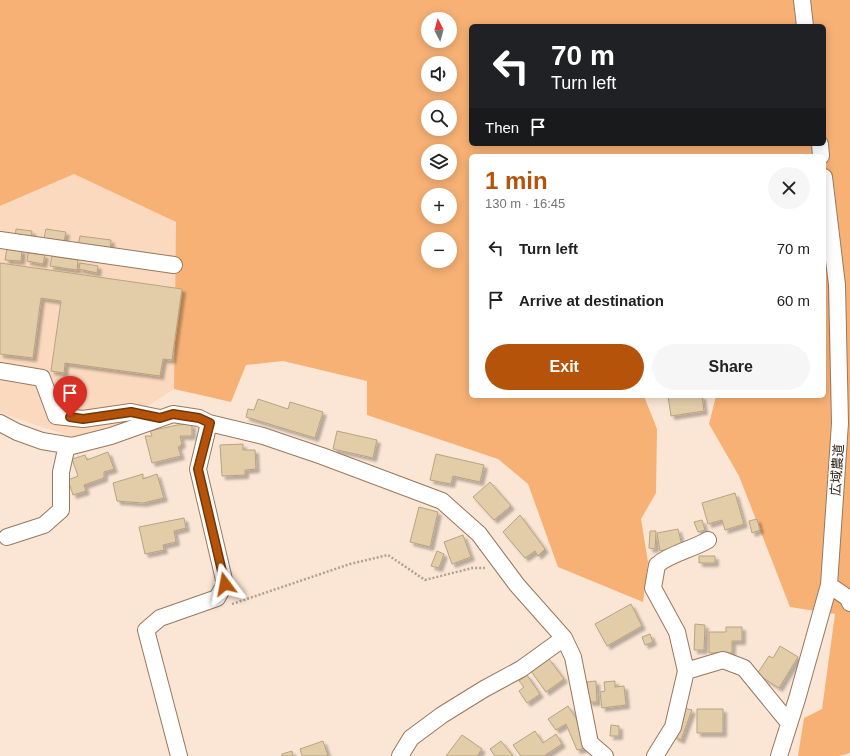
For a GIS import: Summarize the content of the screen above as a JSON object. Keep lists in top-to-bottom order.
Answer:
{
  "streets": {
    "street": ["広域農道"]
  },
  "north": "top",
  "page": {
    "map_buttons": ["+", "−"],
    "turn": ["70 m", "Turn left"],
    "then": "Then",
    "heading": ["1 min", "130 m · 16:45"],
    "list": [
      {
        "name": "Turn left",
        "value": "70 m"
      },
      {
        "name": "Arrive at destination",
        "value": "60 m"
      }
    ],
    "buttons": ["Exit", "Share"]
  }
}
